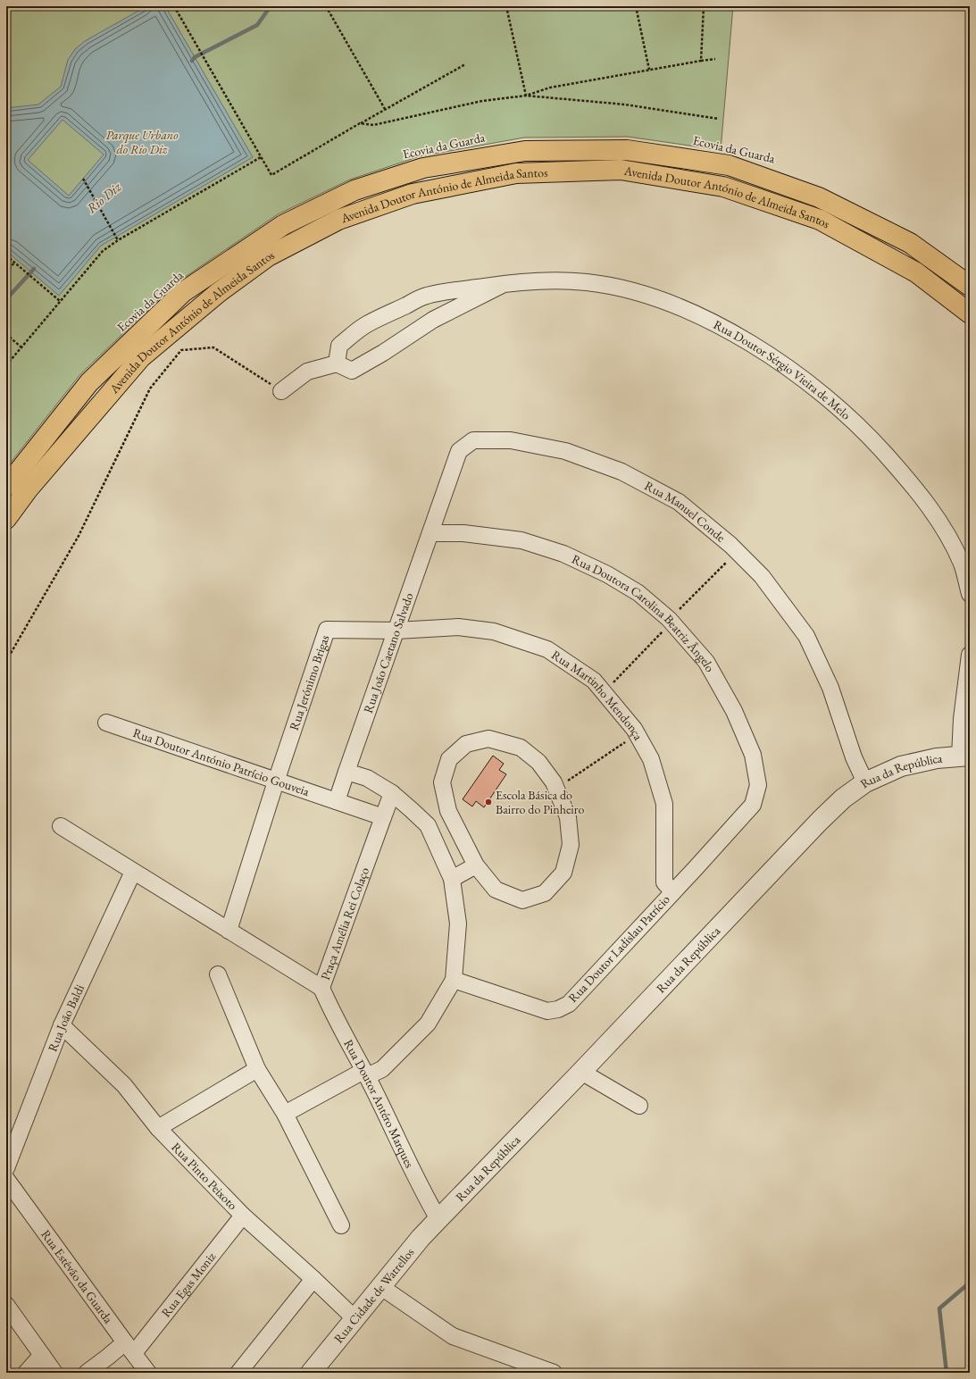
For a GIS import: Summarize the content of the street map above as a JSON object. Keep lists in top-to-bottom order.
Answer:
{
  "streets": {
    "highway": ["Avenida Doutor António de Almeida Santos"],
    "street": [
      "Rua Doutor Sérgio Vieira de Melo",
      "Rua Manuel Conde",
      "Rua Doutora Carolina Beatriz Ângelo",
      "Rua João Caetano Salvado",
      "Rua Jerónimo Brigas",
      "Rua Martinho Mendonça",
      "Rua Doutor António Patrício Gouveia",
      "Rua da República",
      "Praça Amélia Rei Colaço",
      "Rua Doutor Ladislau Patrício",
      "Rua João Baldi",
      "Rua Doutor Antéro Marques",
      "Rua Pinto Peixoto",
      "Rua Estêvão da Guarda",
      "Rua Egas Moniz",
      "Rua Cidade de Watrellos"
    ]
  },
  "crossings": [
    ["Rua Manuel Conde", "Rua Doutora Carolina Beatriz Ângelo"],
    ["Rua Manuel Conde", "Rua João Caetano Salvado"],
    ["Rua Manuel Conde", "Rua da República"],
    ["Rua Doutora Carolina Beatriz Ângelo", "Rua João Caetano Salvado"],
    ["Rua Doutora Carolina Beatriz Ângelo", "Rua Doutor Ladislau Patrício"],
    ["Rua João Caetano Salvado", "Rua Jerónimo Brigas"],
    ["Rua João Caetano Salvado", "Rua Martinho Mendonça"],
    ["Rua Jerónimo Brigas", "Rua Martinho Mendonça"],
    ["Rua Jerónimo Brigas", "Rua Doutor António Patrício Gouveia"],
    ["Rua Martinho Mendonça", "Rua Doutor Ladislau Patrício"],
    ["Rua Doutor António Patrício Gouveia", "Praça Amélia Rei Colaço"],
    ["Rua da República", "Rua Doutor Antéro Marques"],
    ["Rua da República", "Rua Cidade de Watrellos"],
    ["Praça Amélia Rei Colaço", "Rua João Baldi"],
    ["Praça Amélia Rei Colaço", "Rua Doutor Antéro Marques"],
    ["Rua João Baldi", "Rua Pinto Peixoto"],
    ["Rua Doutor Antéro Marques", "Rua Cidade de Watrellos"],
    ["Rua Pinto Peixoto", "Rua Egas Moniz"],
    ["Rua Pinto Peixoto", "Rua Cidade de Watrellos"],
    ["Rua Estêvão da Guarda", "Rua Egas Moniz"]
  ],
  "water": ["Rio Diz"],
  "parks": ["Parque Urbano do Rio Diz"],
  "places": ["Escola Básica do Bairro do Pinheiro"]
}
